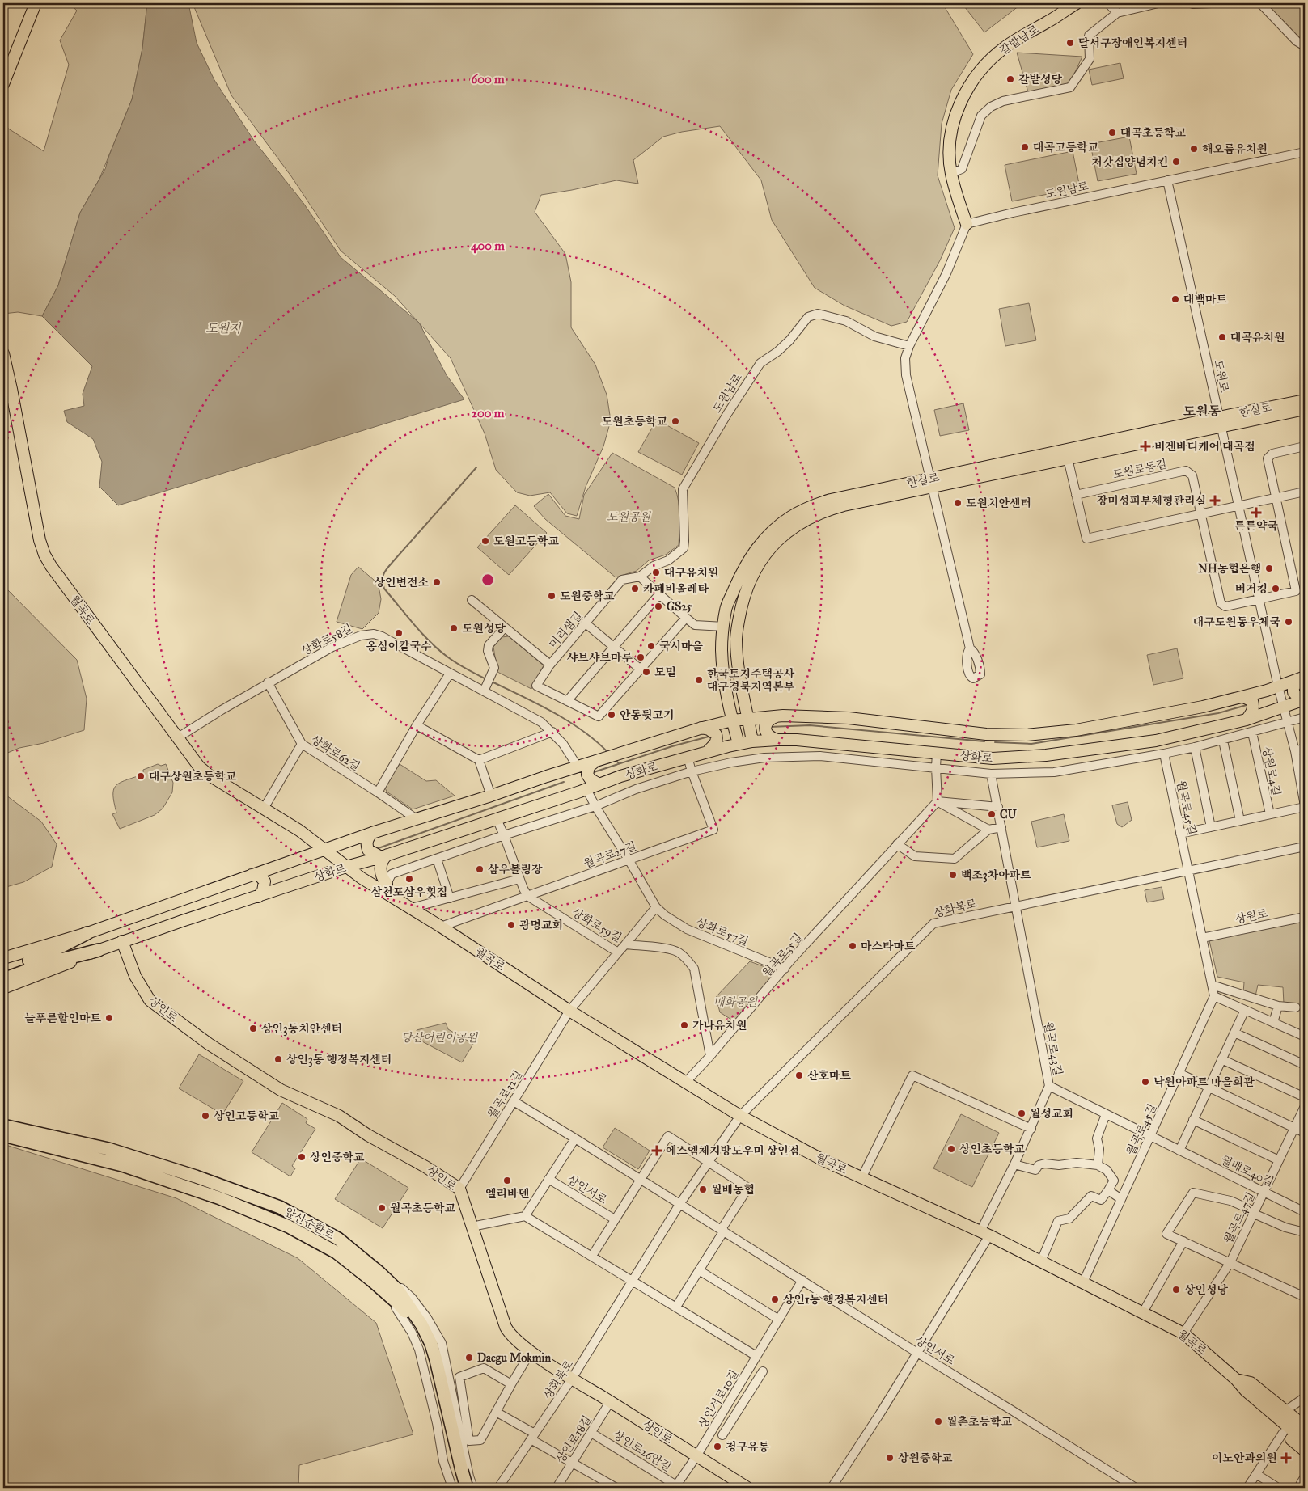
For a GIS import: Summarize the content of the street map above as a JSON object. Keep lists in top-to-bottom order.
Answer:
{
  "streets": {
    "highway": ["앞산순환로"],
    "main road": [
      "갈밭남로",
      "한실로",
      "월곡로",
      "상화로",
      "상인로"
    ],
    "street": [
      "도원남로",
      "도원로",
      "도원로동길",
      "미리샘길",
      "상화로58길",
      "상화로62길",
      "상원로4길",
      "월곡로45길",
      "월곡로27길",
      "상화북로",
      "상원로",
      "상화로59길",
      "상화로57길",
      "월곡로35길",
      "월곡로43길",
      "월곡로32길",
      "월배로40길",
      "상인서로",
      "월곡로47길",
      "상인서로10길",
      "상인로18길",
      "상인로26안길"
    ]
  },
  "crossings": [
    ["갈밭남로", "도원남로"],
    ["도원남로", "도원로"],
    ["도원남로", "미리샘길"],
    ["도원로", "한실로"],
    ["도원로", "상화로"],
    ["한실로", "상화로"],
    ["월곡로", "상화로58길"],
    ["월곡로", "상화로"],
    ["월곡로", "월곡로45길"],
    ["월곡로", "월곡로27길"],
    ["월곡로", "상화북로"],
    ["월곡로", "월곡로35길"],
    ["월곡로", "월곡로43길"],
    ["월곡로", "월곡로32길"],
    ["월곡로", "월곡로47길"],
    ["상화로58길", "상화로62길"],
    ["상화로58길", "상화로"],
    ["상화로62길", "상화로"],
    ["상화로", "월곡로27길"],
    ["상화로", "상화로57길"],
    ["상화로", "상인로"],
    ["월곡로45길", "상화북로"],
    ["월곡로45길", "상원로"],
    ["월곡로45길", "월배로40길"],
    ["월곡로27길", "상화로59길"],
    ["월곡로27길", "상화로57길"],
    ["상화북로", "상인로"],
    ["상화북로", "월곡로43길"],
    ["상화북로", "상인서로"],
    ["상화로59길", "월곡로35길"],
    ["상화로57길", "월곡로35길"],
    ["상인로", "월곡로32길"],
    ["상인로", "상인서로10길"],
    ["상인로", "상인로18길"],
    ["월곡로43길", "월배로40길"],
    ["월곡로43길", "상인서로"],
    ["월곡로32길", "상인서로"],
    ["월배로40길", "월곡로47길"],
    ["상인서로", "상인서로10길"],
    ["상인서로10길", "상인로26안길"],
    ["상인로18길", "상인로26안길"]
  ],
  "districts": ["도원동"],
  "water": ["도원지"],
  "parks": ["도원공원", "매화공원", "당산어린이공원"],
  "places": {
    "other": [
      "달서구장애인복지센터",
      "갈밭성당",
      "대곡초등학교",
      "대곡고등학교",
      "해오름유치원",
      "처갓집양념치킨",
      "대백마트",
      "대곡유치원",
      "도원초등학교",
      "도원치안센터",
      "도원고등학교",
      "NH농협은행",
      "대구유치원",
      "상인변전소",
      "카페비올레타",
      "버거킹",
      "도원중학교",
      "GS25",
      "대구도원동우체국",
      "도원성당",
      "옹심이칼국수",
      "국시마을",
      "샤브샤브마루",
      "모밀",
      "한국토지주택공사 대구경북지역본부",
      "안동뒷고기",
      "대구상원초등학교",
      "CU",
      "삼우볼링장",
      "백조3차아파트",
      "삼천포삼우횟집",
      "광명교회",
      "마스타마트",
      "늘푸른할인마트",
      "가나유치원",
      "상인3동치안센터",
      "상인3동 행정복지센터",
      "산호마트",
      "낙원아파트 마을회관",
      "월성교회",
      "상인고등학교",
      "상인초등학교",
      "상인중학교",
      "엘리바덴",
      "월배농협",
      "월곡초등학교",
      "상인성당",
      "상인1동 행정복지센터",
      "Daegu Mokmin",
      "월촌초등학교",
      "청구유통",
      "상원중학교"
    ],
    "health": [
      "비겐바디케어 대곡점",
      "장미성피부체형관리실",
      "튼튼약국",
      "에스엠체지방도우미 상인점",
      "이노안과의원"
    ]
  },
  "rings": ["600 m", "400 m", "200 m"]
}
